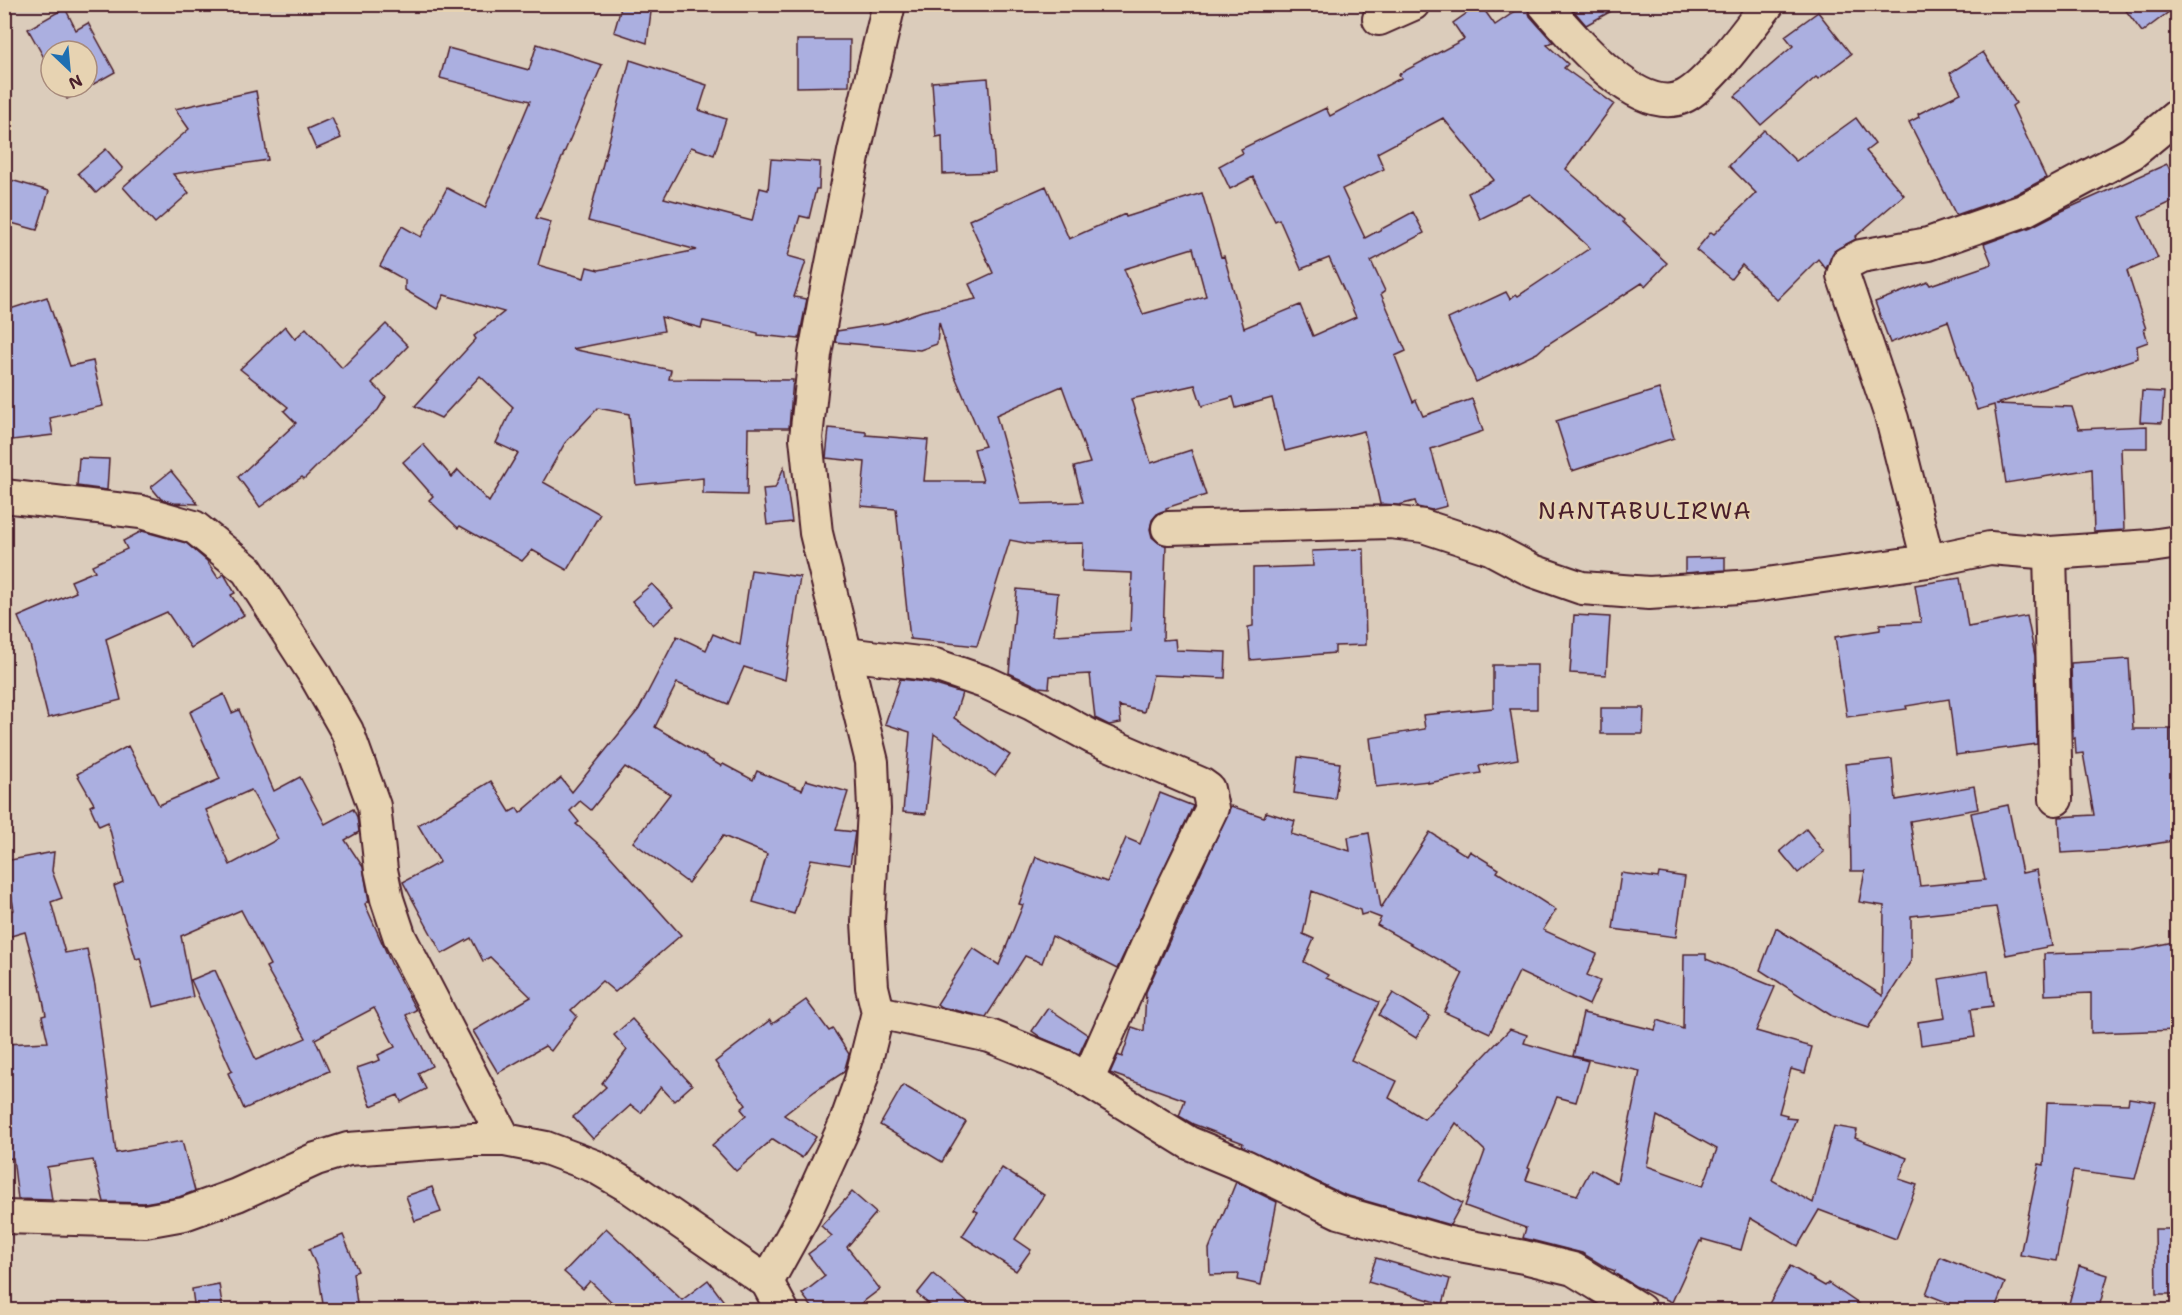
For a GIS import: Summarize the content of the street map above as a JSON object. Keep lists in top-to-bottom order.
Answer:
{
  "districts": ["NANTABULIRWA"],
  "north": "bottom right"
}
